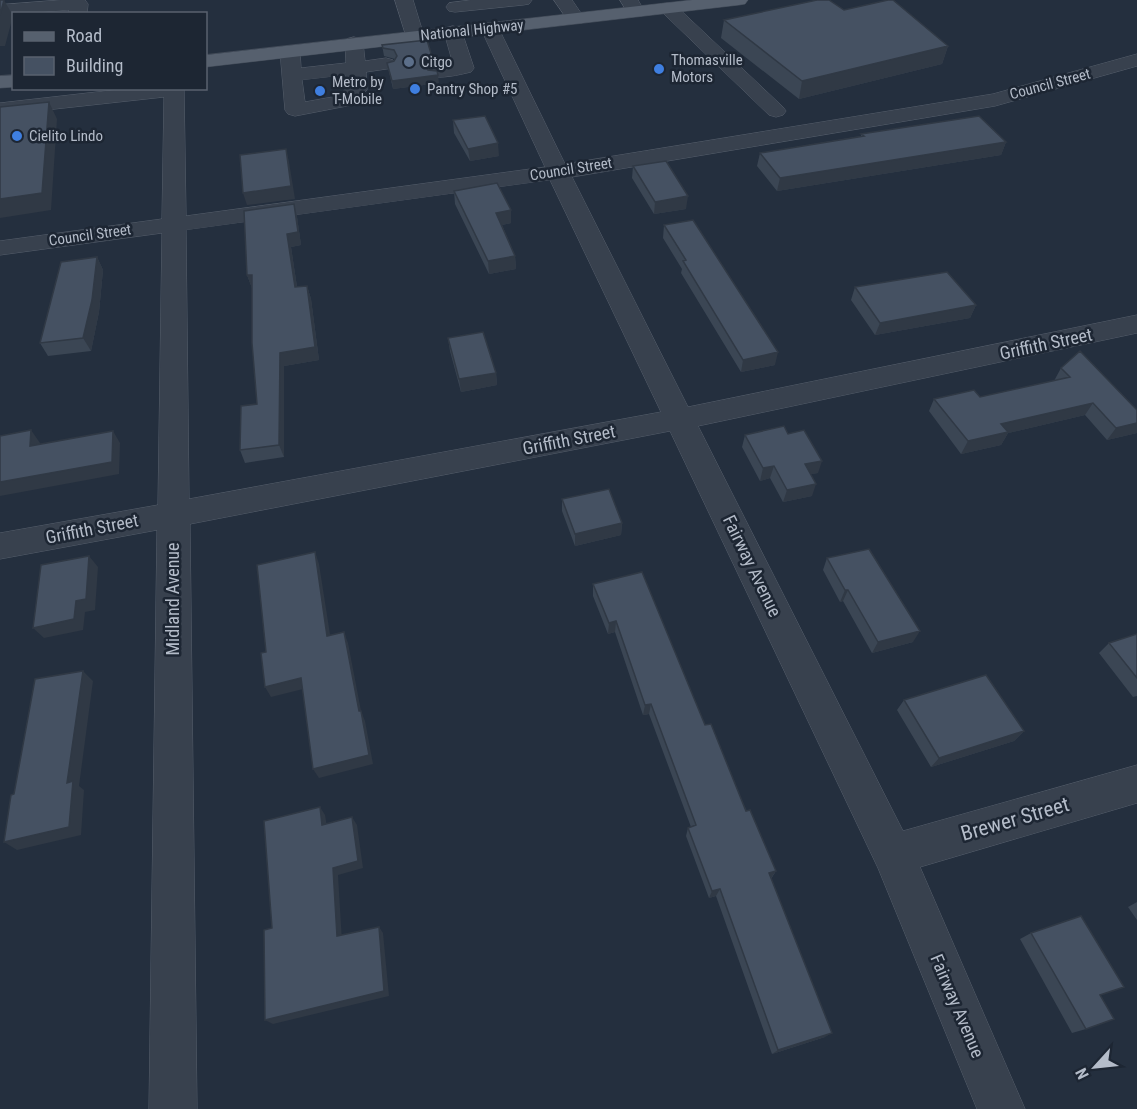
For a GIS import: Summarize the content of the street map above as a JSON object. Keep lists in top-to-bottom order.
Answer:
{
  "streets": {
    "main road": ["National Highway"],
    "street": [
      "Council Street",
      "Griffith Street",
      "Fairway Avenue",
      "Midland Avenue",
      "Brewer Street"
    ]
  },
  "crossings": [
    ["National Highway", "Fairway Avenue"],
    ["Council Street", "Fairway Avenue"],
    ["Council Street", "Midland Avenue"],
    ["Griffith Street", "Fairway Avenue"],
    ["Griffith Street", "Midland Avenue"],
    ["Fairway Avenue", "Brewer Street"]
  ],
  "places": [
    "Citgo",
    "Thomasville Motors",
    "Pantry Shop #5",
    "Metro by T-Mobile",
    "Cielito Lindo"
  ],
  "legend": ["Road", "Building"],
  "north": "bottom left"
}
